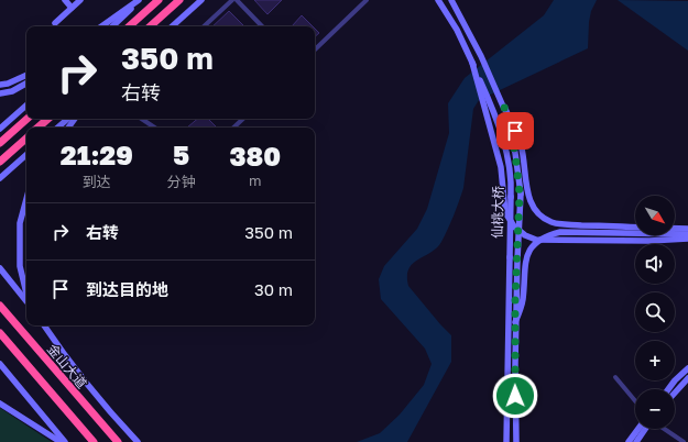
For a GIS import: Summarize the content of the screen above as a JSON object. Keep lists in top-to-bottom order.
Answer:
{
  "streets": {
    "highway": ["金山大道"],
    "main road": ["仙桃大桥"]
  },
  "north": "bottom right",
  "page": {
    "turn": ["350 m", "右转"],
    "eta": [
      "21:29",
      "到达",
      "5",
      "分钟",
      "380",
      "m"
    ],
    "map_buttons": ["+", "−"],
    "list": [
      {
        "name": "右转",
        "value": "350 m"
      },
      {
        "name": "到达目的地",
        "value": "30 m"
      }
    ]
  }
}
